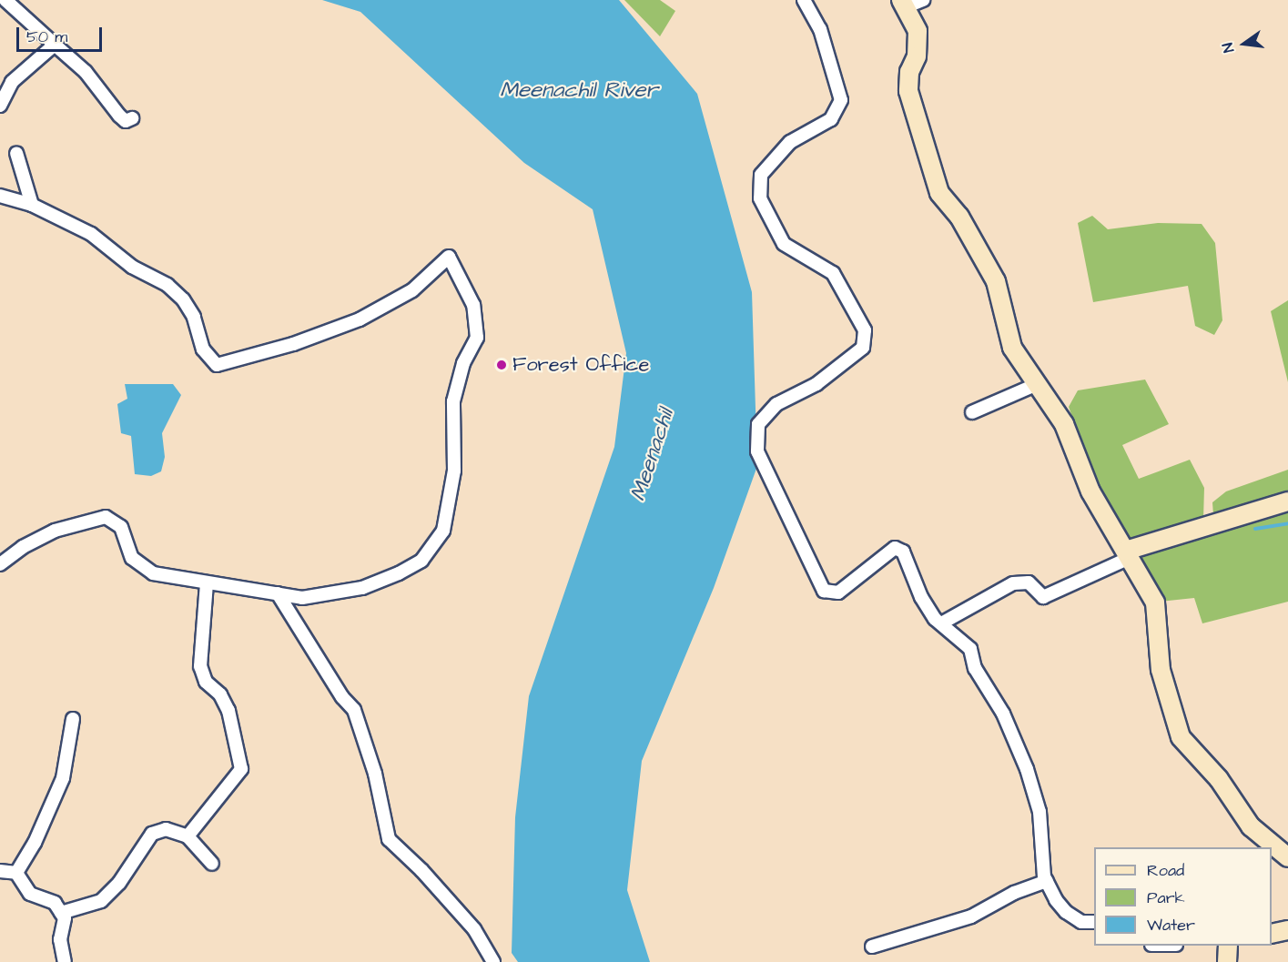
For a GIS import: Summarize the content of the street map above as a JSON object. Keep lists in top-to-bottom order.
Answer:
{
  "water": ["Meenachil River", "Meenachil"],
  "places": ["Forest Office"],
  "legend": ["Road", "Park", "Water"],
  "scale_bar": "50 m",
  "north": "left"
}
